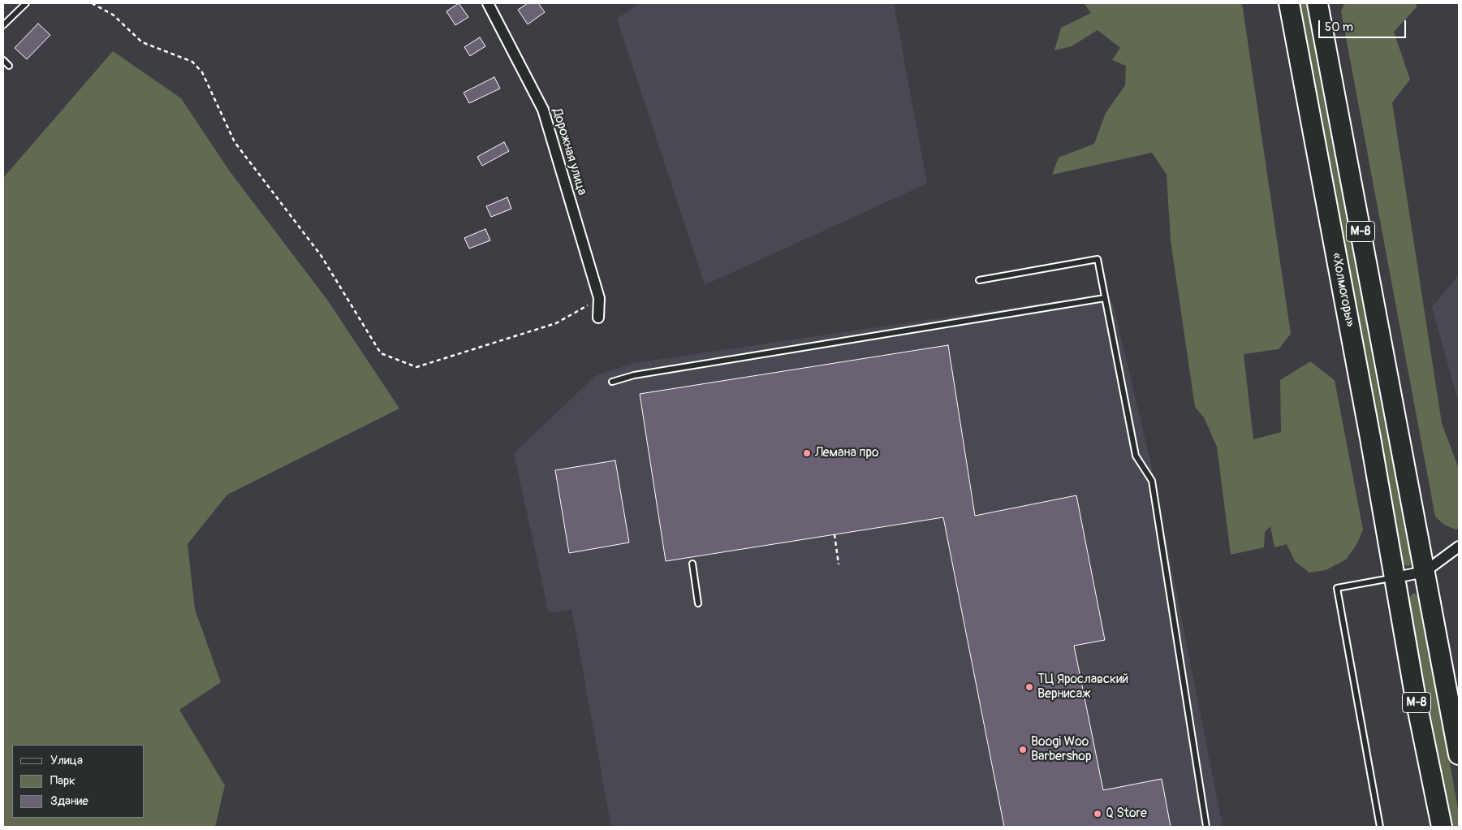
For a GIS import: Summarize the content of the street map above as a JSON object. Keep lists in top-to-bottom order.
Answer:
{
  "streets": {
    "highway": ["М-8", "«Холмогоры»"],
    "street": ["Дорожная улица"]
  },
  "crossings": [
    ["М-8", "«Холмогоры»"]
  ],
  "places": [
    "Лемана про",
    "ТЦ Ярославский Вернисаж",
    "Boogi Woo Barbershop",
    "Q Store"
  ],
  "legend": ["Улица", "Парк", "Здание"],
  "scale_bar": "50 m"
}
